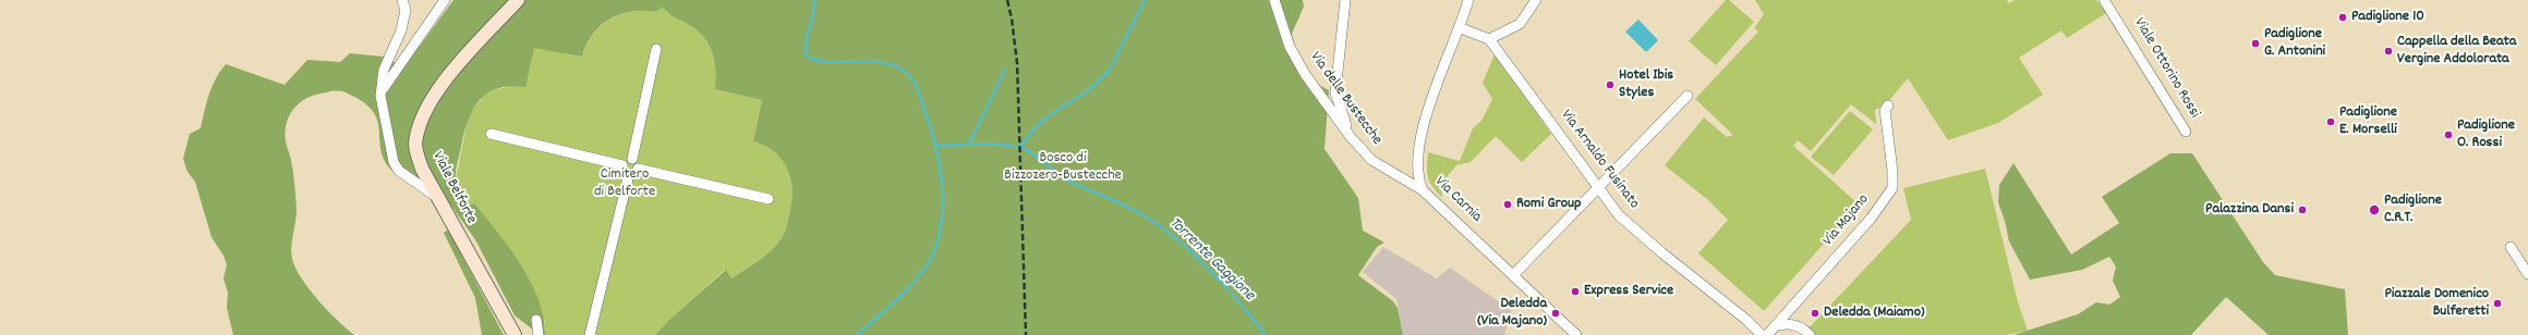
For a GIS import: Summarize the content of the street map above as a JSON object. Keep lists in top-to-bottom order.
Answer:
{
  "streets": {
    "main road": ["Viale Belforte"],
    "street": [
      "Viale Ottorino Rossi",
      "Via delle Bustecche",
      "Via Arnaldo Fusinato",
      "Via Carnia",
      "Via Majano"
    ]
  },
  "crossings": [
    ["Via delle Bustecche", "Via Carnia"]
  ],
  "water": ["Torrente Gaggione"],
  "parks": ["Bosco di Bizzozero-Bustecche", "Cimitero di Belforte"],
  "places": [
    "Padiglione 10",
    "Padiglione G. Antonini",
    "Cappella della Beata Vergine Addolorata",
    "Hotel Ibis Styles",
    "Padiglione E. Morselli",
    "Padiglione O. Rossi",
    "Romi Group",
    "Palazzina Dansi",
    "Padiglione C.R.T.",
    "Express Service",
    "Piazzale Domenico Bulferetti",
    "Deledda (Via Majano)",
    "Deledda (Maiamo)"
  ]
}
